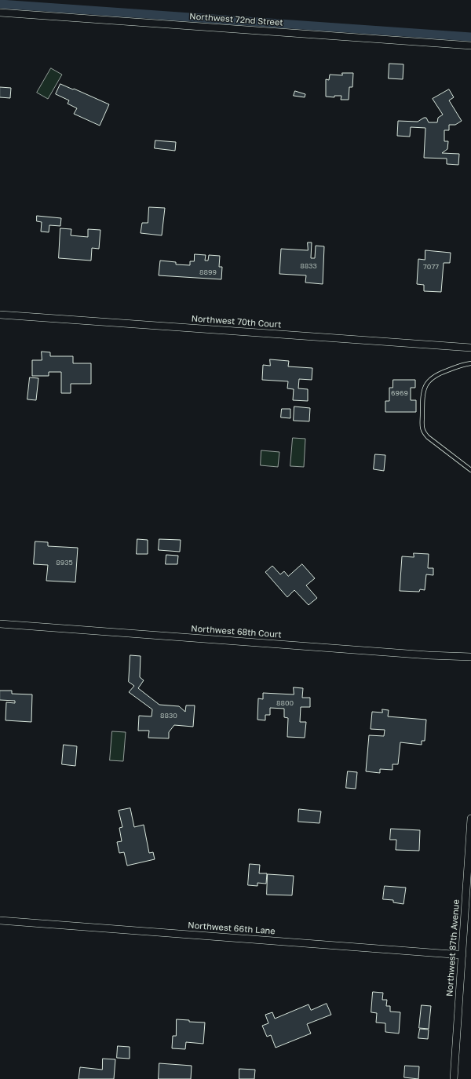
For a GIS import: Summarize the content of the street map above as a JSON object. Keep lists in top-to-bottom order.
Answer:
{
  "streets": {
    "street": [
      "Northwest 72nd Street",
      "Northwest 70th Court",
      "Northwest 68th Court",
      "Northwest 66th Lane",
      "Northwest 87th Avenue"
    ]
  },
  "crossings": [
    ["Northwest 66th Lane", "Northwest 87th Avenue"]
  ],
  "house_numbers": [
    "8833",
    "7077",
    "8899",
    "6969",
    "8935",
    "8800",
    "8830"
  ]
}
